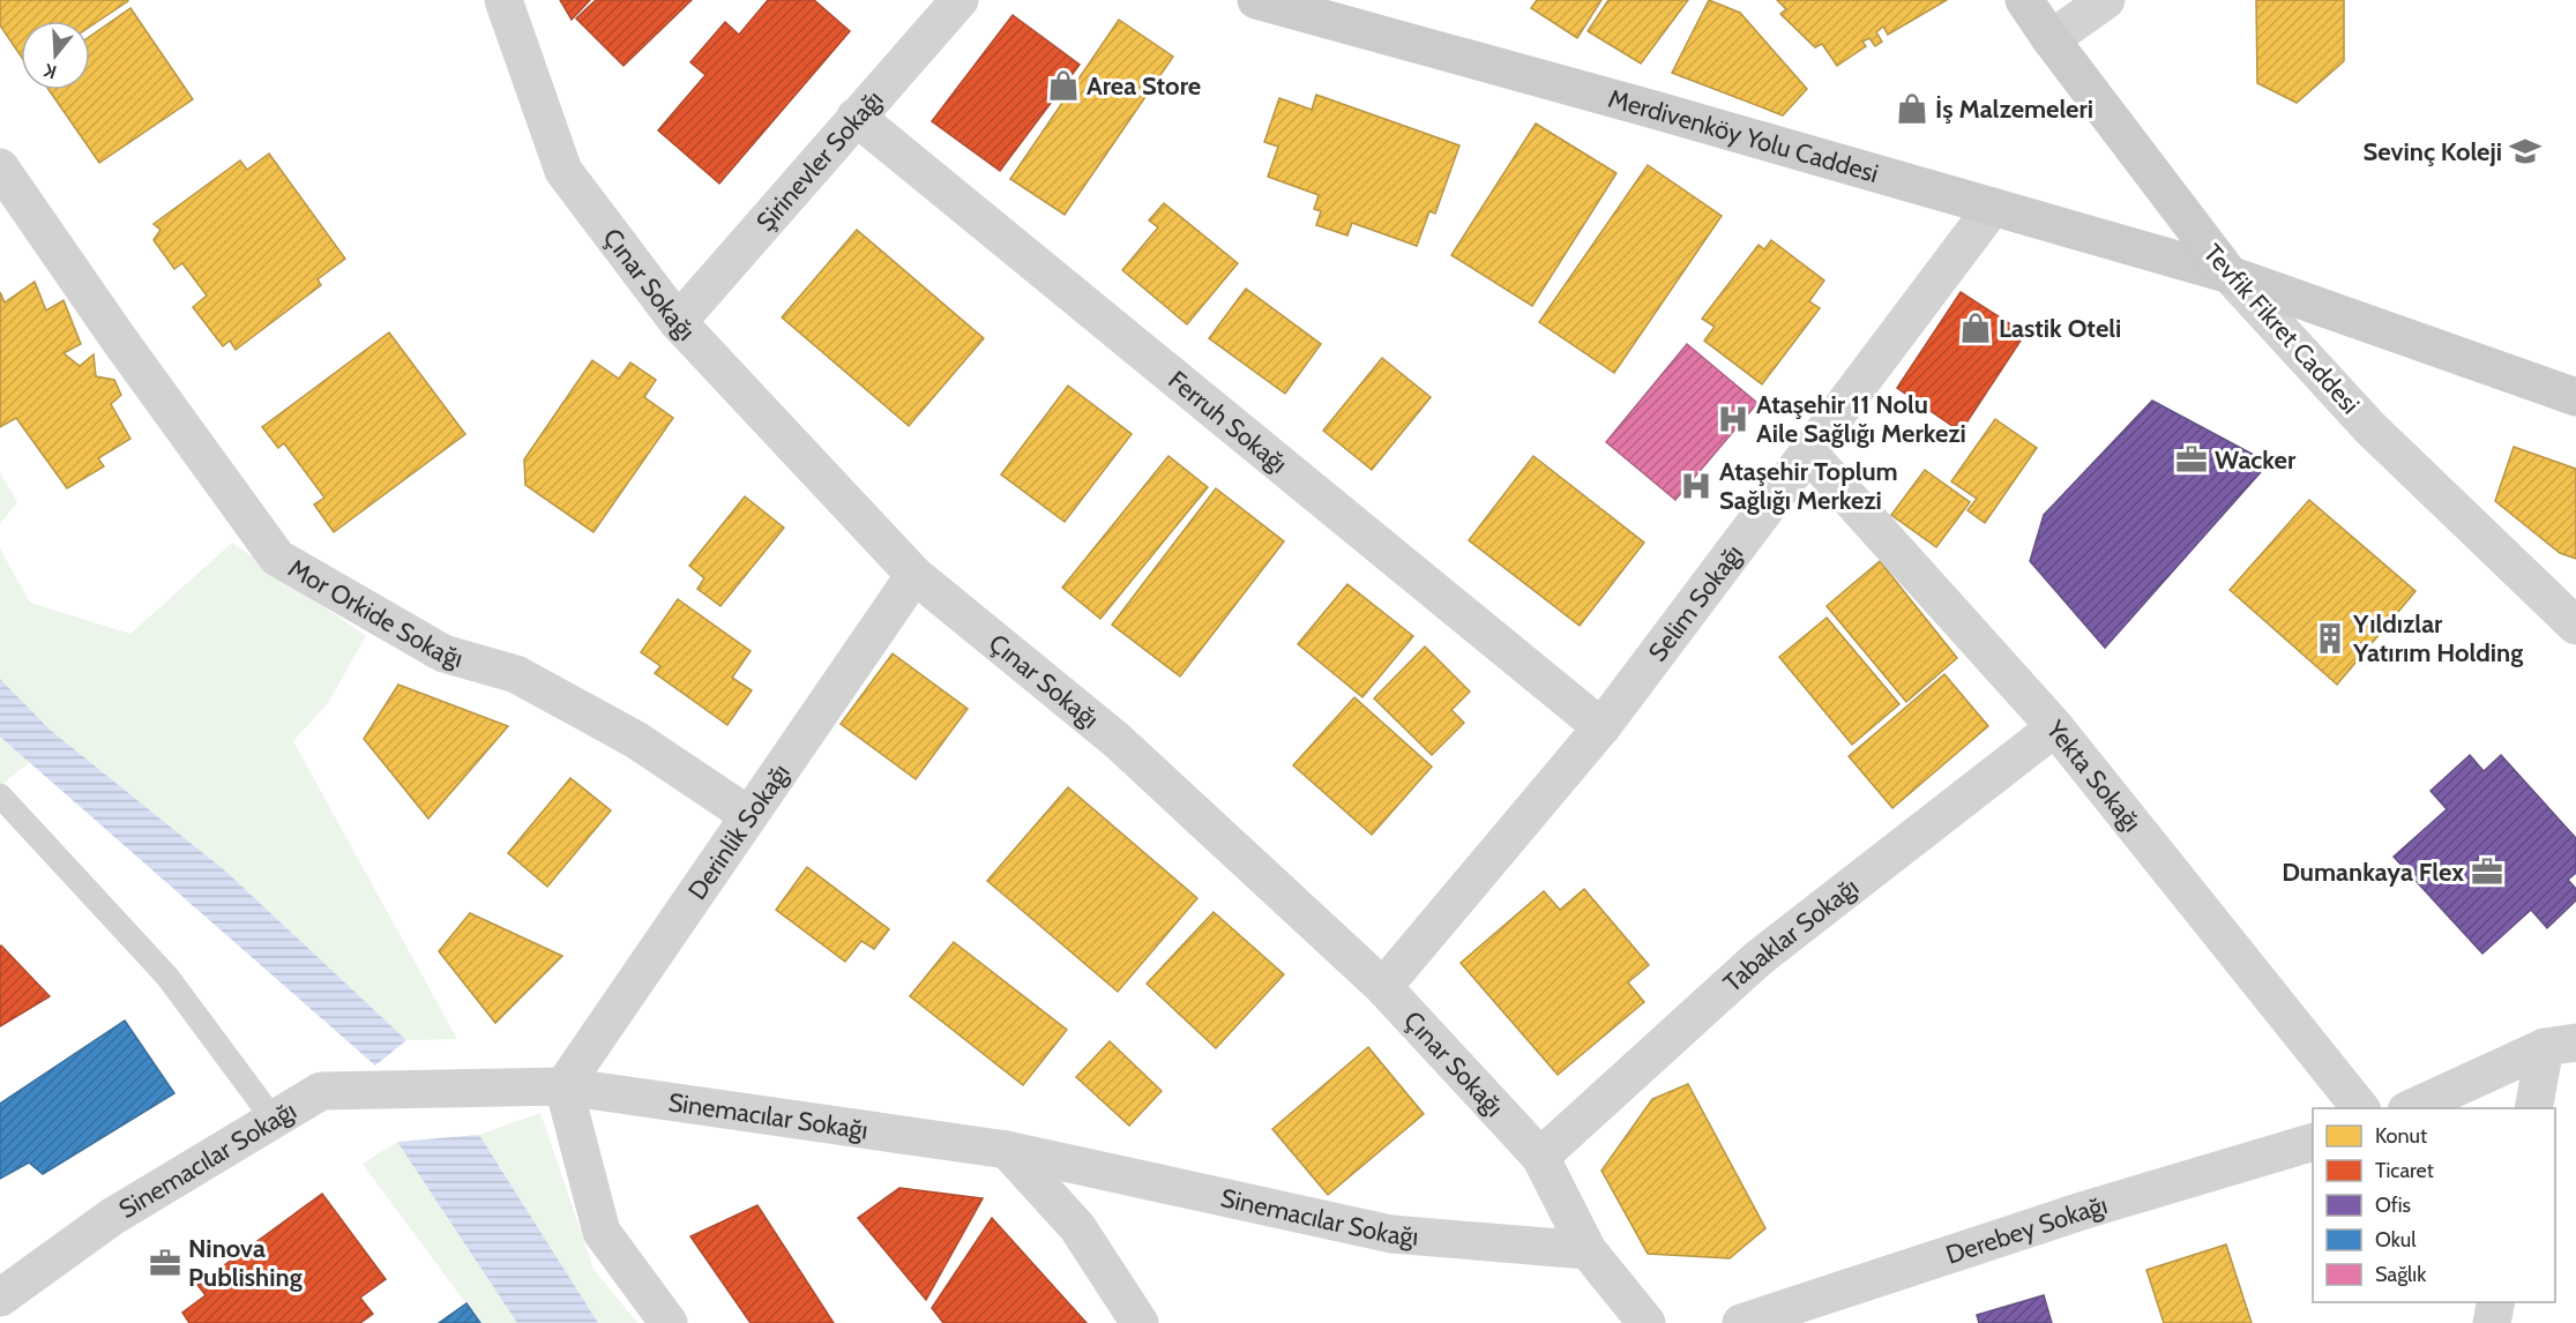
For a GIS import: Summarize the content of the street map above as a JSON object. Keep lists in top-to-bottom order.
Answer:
{
  "streets": {
    "main road": ["Merdivenköy Yolu Caddesi", "Tevfik Fikret Caddesi"],
    "street": [
      "Şirinevler Sokağı",
      "Çınar Sokağı",
      "Ferruh Sokağı",
      "Selim Sokağı",
      "Mor Orkide Sokağı",
      "Yekta Sokağı",
      "Derinlik Sokağı",
      "Tabaklar Sokağı",
      "Sinemacılar Sokağı",
      "Derebey Sokağı"
    ]
  },
  "crossings": [
    ["Merdivenköy Yolu Caddesi", "Tevfik Fikret Caddesi"],
    ["Merdivenköy Yolu Caddesi", "Selim Sokağı"],
    ["Şirinevler Sokağı", "Çınar Sokağı"],
    ["Şirinevler Sokağı", "Ferruh Sokağı"],
    ["Çınar Sokağı", "Selim Sokağı"],
    ["Çınar Sokağı", "Derinlik Sokağı"],
    ["Çınar Sokağı", "Tabaklar Sokağı"],
    ["Çınar Sokağı", "Sinemacılar Sokağı"],
    ["Ferruh Sokağı", "Selim Sokağı"],
    ["Selim Sokağı", "Yekta Sokağı"],
    ["Mor Orkide Sokağı", "Derinlik Sokağı"],
    ["Yekta Sokağı", "Tabaklar Sokağı"],
    ["Derinlik Sokağı", "Sinemacılar Sokağı"]
  ],
  "places": {
    "shop": ["Area Store", "İş Malzemeleri", "Lastik Oteli"],
    "school or university": ["Sevinç Koleji"],
    "hospital": ["Ataşehir 11 Nolu Aile Sağlığı Merkezi", "Ataşehir Toplum Sağlığı Merkezi"],
    "office": ["Wacker", "Dumankaya Flex", "Ninova Publishing"],
    "building": ["Yıldızlar Yatırım Holding"]
  },
  "legend": [
    "Konut",
    "Ticaret",
    "Ofis",
    "Okul",
    "Sağlık"
  ],
  "north": "bottom"
}
